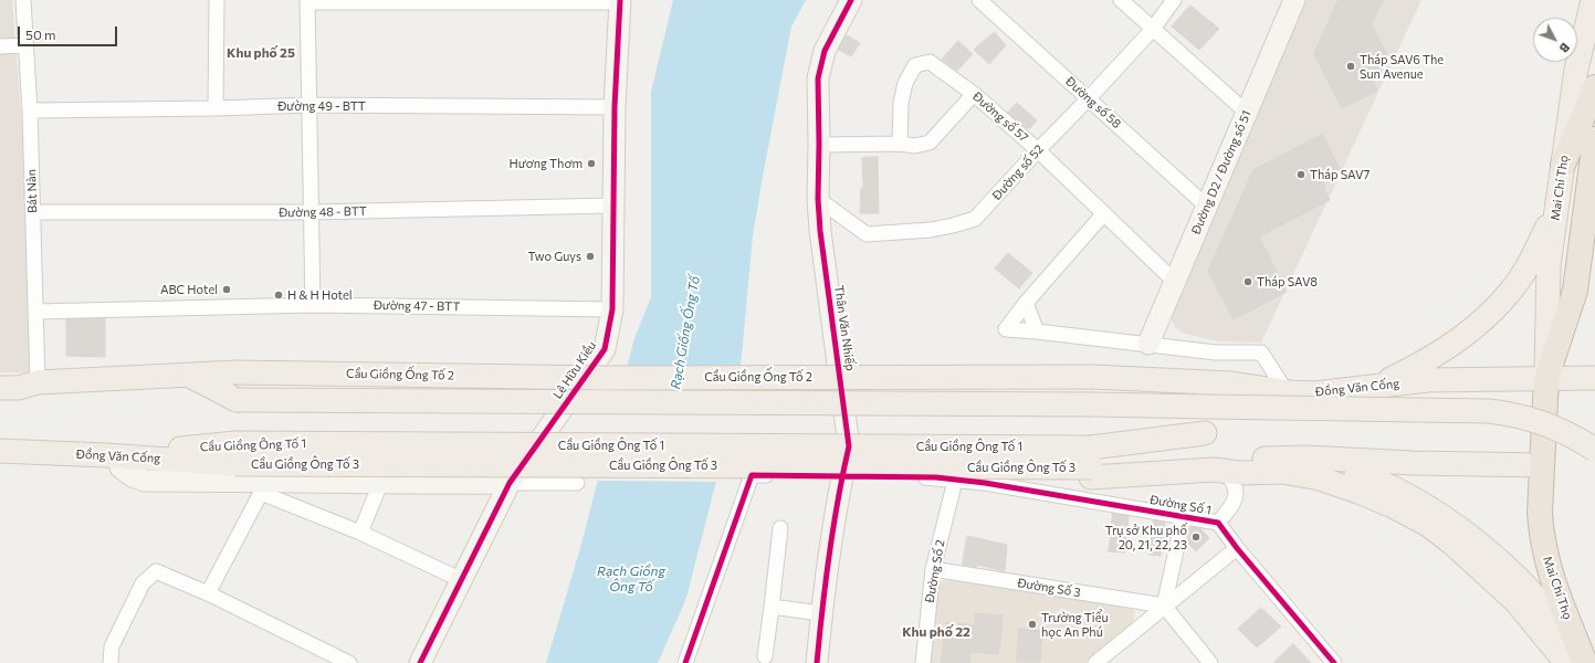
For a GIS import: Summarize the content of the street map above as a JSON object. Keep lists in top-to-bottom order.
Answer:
{
  "streets": {
    "highway": ["Mai Chí Thọ"],
    "main road": ["Cầu Giồng Ống Tố 2", "Đồng Văn Cống", "Cầu Giồng Ông Tố 3"],
    "street": [
      "Đường số 58",
      "Đường 49 - BTT",
      "Đường số 57",
      "Đường số 52",
      "Đường D2 / Đường số 51",
      "Bát Nàn",
      "Đường 48 - BTT",
      "Đường 47 - BTT",
      "Thân Văn Nhiếp",
      "Lê Hữu Kiều",
      "Đường Số 1",
      "Đường Số 2",
      "Đường Số 3"
    ]
  },
  "crossings": [
    ["Đường số 58", "Đường số 52"],
    ["Đường số 58", "Đường D2 / Đường số 51"],
    ["Đường 49 - BTT", "Bát Nàn"],
    ["Đường 49 - BTT", "Lê Hữu Kiều"],
    ["Đường số 57", "Đường số 52"],
    ["Đường số 57", "Đường D2 / Đường số 51"],
    ["Đường số 52", "Thân Văn Nhiếp"],
    ["Mai Chí Thọ", "Đồng Văn Cống"],
    ["Bát Nàn", "Đường 48 - BTT"],
    ["Bát Nàn", "Đường 47 - BTT"],
    ["Đường 48 - BTT", "Lê Hữu Kiều"],
    ["Đường 47 - BTT", "Lê Hữu Kiều"],
    ["Thân Văn Nhiếp", "Đường Số 1"],
    ["Cầu Giồng Ống Tố 2", "Đồng Văn Cống"],
    ["Đồng Văn Cống", "Cầu Giồng Ông Tố 3"],
    ["Đường Số 1", "Đường Số 2"],
    ["Đường Số 2", "Đường Số 3"]
  ],
  "districts": ["Khu phố 25", "Khu phố 22"],
  "water": ["Rạch Giống Ống Tố", "Rạch Giồng Ông Tố"],
  "places": [
    "Tháp SAV6 The Sun Avenue",
    "Hương Thơm",
    "Tháp SAV7",
    "Two Guys",
    "Tháp SAV8",
    "ABC Hotel",
    "H & H Hotel",
    "Trụ sở Khu phố 20, 21, 22, 23",
    "Trường Tiểu học An Phú"
  ],
  "scale_bar": "50 m",
  "north": "bottom right"
}
